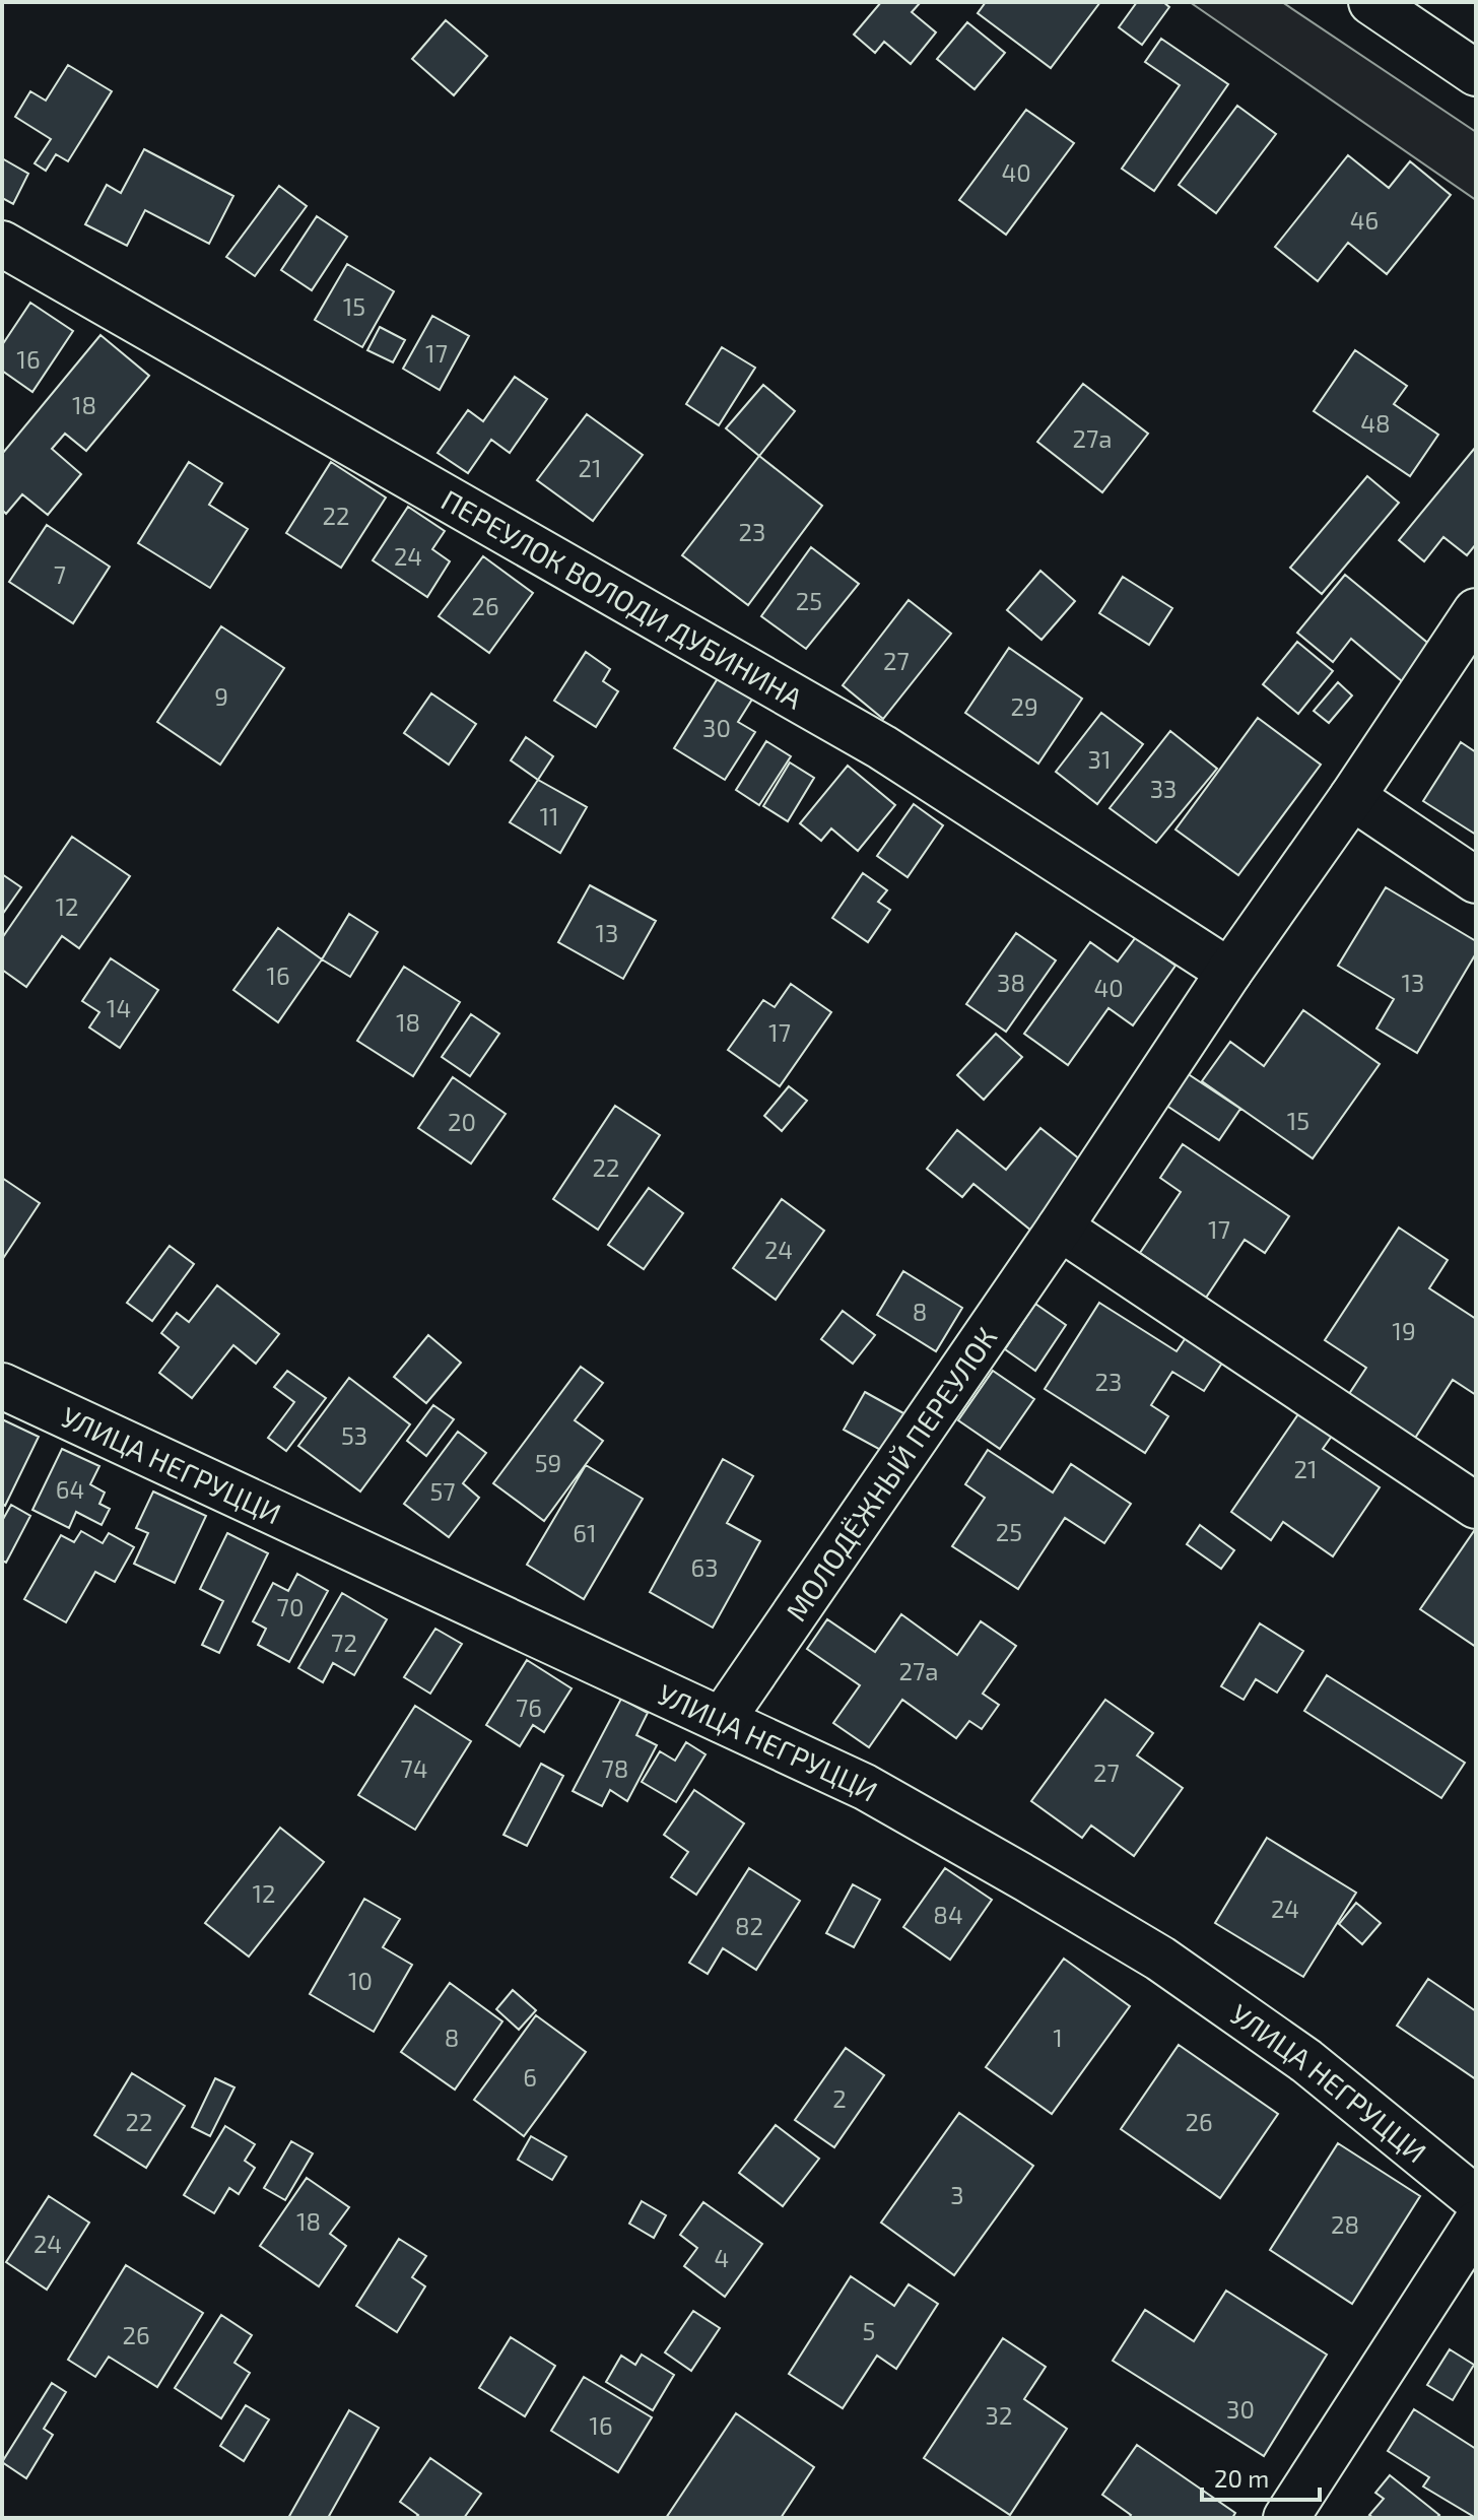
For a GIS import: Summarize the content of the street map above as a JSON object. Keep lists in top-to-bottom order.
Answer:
{
  "streets": {
    "street": ["ПЕРЕУЛОК ВОЛОДИ ДУБИНИНА", "УЛИЦА НЕГРУЦЦИ", "МОЛОДЁЖНЫЙ ПЕРЕУЛОК"]
  },
  "crossings": [
    ["ПЕРЕУЛОК ВОЛОДИ ДУБИНИНА", "МОЛОДЁЖНЫЙ ПЕРЕУЛОК"],
    ["УЛИЦА НЕГРУЦЦИ", "МОЛОДЁЖНЫЙ ПЕРЕУЛОК"]
  ],
  "house_numbers": [
    "40",
    "46",
    "15",
    "17",
    "16",
    "18",
    "48",
    "27а",
    "21",
    "22",
    "23",
    "24",
    "7",
    "25",
    "26",
    "27",
    "9",
    "29",
    "30",
    "31",
    "33",
    "11",
    "12",
    "13",
    "16",
    "38",
    "13",
    "40",
    "14",
    "18",
    "17",
    "15",
    "20",
    "22",
    "17",
    "24",
    "8",
    "19",
    "23",
    "53",
    "59",
    "21",
    "64",
    "57",
    "25",
    "61",
    "63",
    "70",
    "72",
    "27а",
    "76",
    "74",
    "78",
    "27",
    "12",
    "24",
    "84",
    "82",
    "10",
    "8",
    "1",
    "6",
    "2",
    "22",
    "26",
    "3",
    "18",
    "28",
    "24",
    "4",
    "5",
    "26",
    "30",
    "32",
    "16"
  ],
  "scale_bar": "20 m"
}
